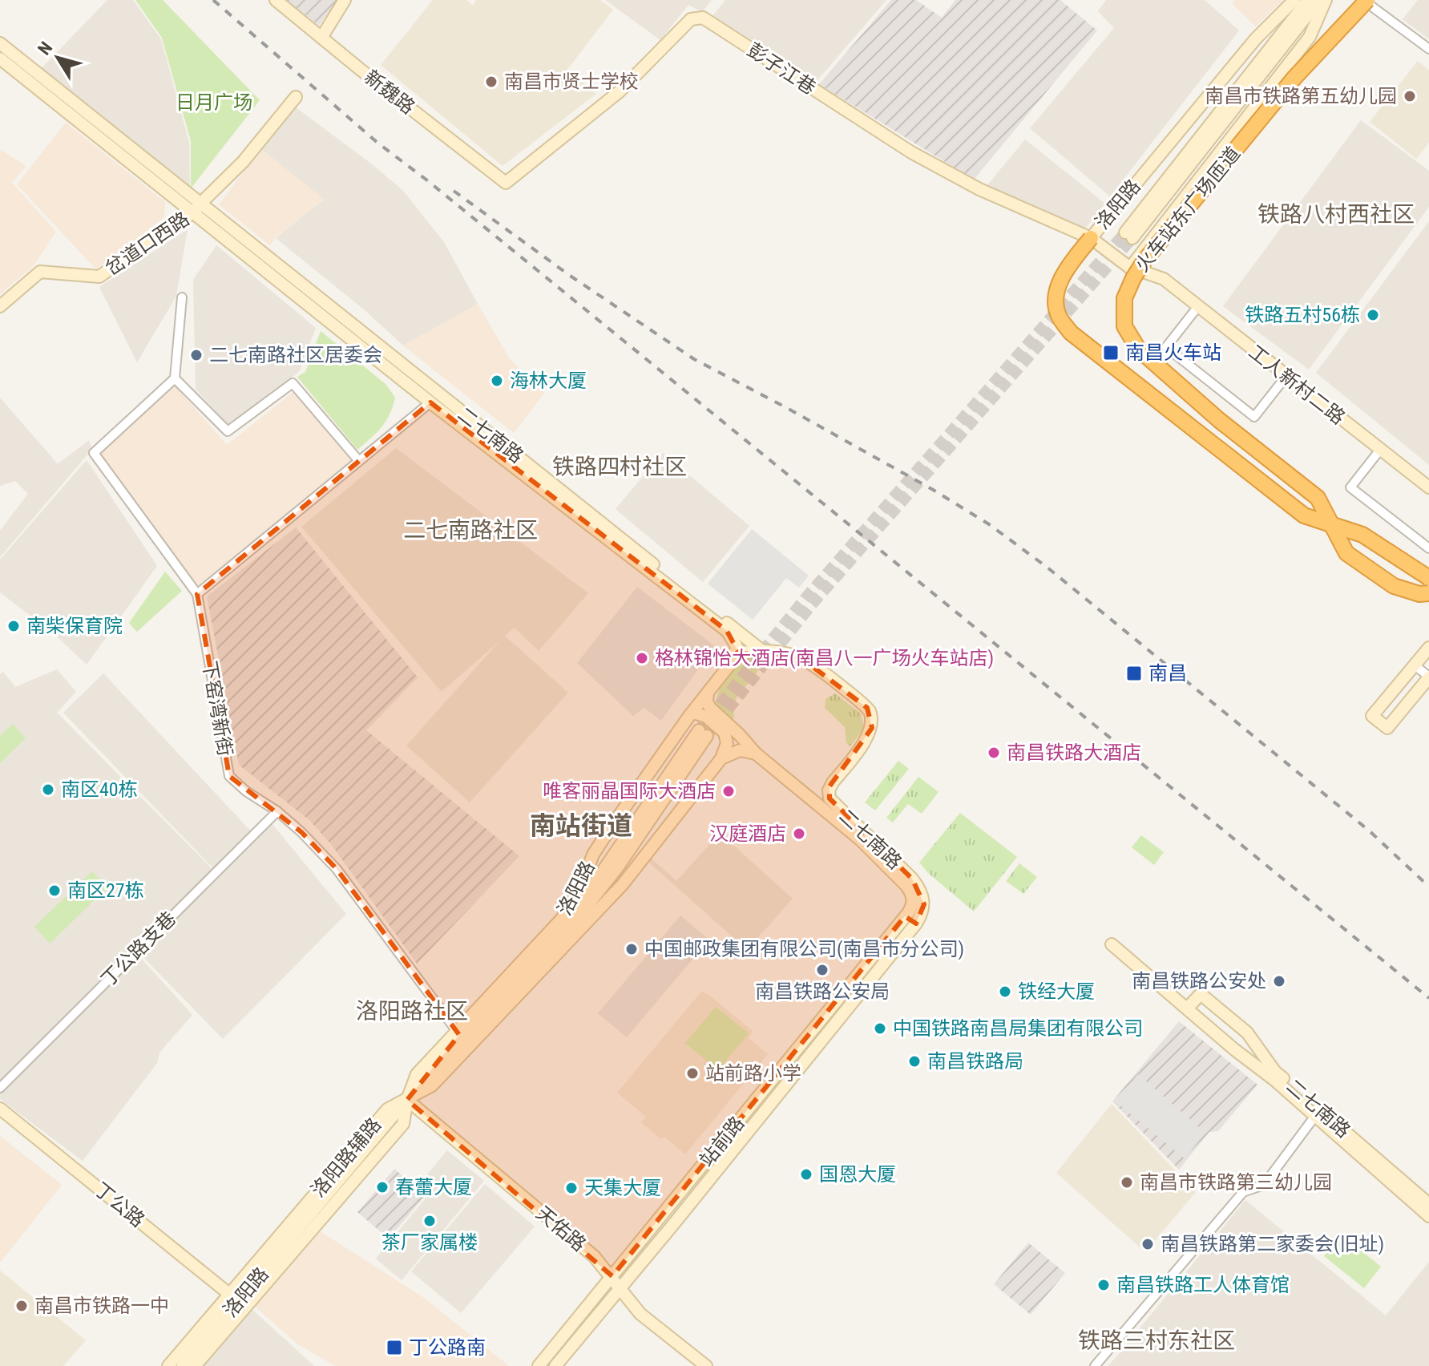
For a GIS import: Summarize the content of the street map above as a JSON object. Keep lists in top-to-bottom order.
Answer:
{
  "streets": {
    "highway": ["火车站东广场匝道"],
    "main road": [
      "彭子江巷",
      "新魏路",
      "洛阳路",
      "岔道口西路",
      "工人新村二路",
      "二七南路",
      "站前路",
      "洛阳路辅路",
      "丁公路",
      "天佑路"
    ],
    "street": ["下窑湾新街", "丁公路支巷"]
  },
  "crossings": [
    ["彭子江巷", "新魏路"],
    ["彭子江巷", "洛阳路"],
    ["洛阳路", "工人新村二路"],
    ["洛阳路", "二七南路"],
    ["洛阳路", "下窑湾新街"],
    ["洛阳路", "洛阳路辅路"],
    ["洛阳路", "丁公路"],
    ["洛阳路", "天佑路"],
    ["岔道口西路", "二七南路"],
    ["二七南路", "站前路"],
    ["下窑湾新街", "丁公路支巷"],
    ["站前路", "天佑路"],
    ["洛阳路辅路", "丁公路"],
    ["洛阳路辅路", "天佑路"]
  ],
  "districts": [
    "铁路八村西社区",
    "铁路四村社区",
    "二七南路社区",
    "南站街道",
    "洛阳路社区",
    "铁路三村东社区"
  ],
  "parks": ["日月广场"],
  "places": {
    "other": [
      "南昌市贤士学校",
      "南昌市铁路第五幼儿园",
      "铁路五村56栋",
      "二七南路社区居委会",
      "海林大厦",
      "南柴保育院",
      "格林锦怡大酒店(南昌八一广场火车站店)",
      "南昌铁路大酒店",
      "南区40栋",
      "唯客丽晶国际大酒店",
      "汉庭酒店",
      "南区27栋",
      "中国邮政集团有限公司(南昌市分公司)",
      "南昌铁路公安局",
      "南昌铁路公安处",
      "铁经大厦",
      "中国铁路南昌局集团有限公司",
      "南昌铁路局",
      "站前路小学",
      "国恩大厦",
      "南昌市铁路第三幼儿园",
      "春蕾大厦",
      "天集大厦",
      "茶厂家属楼",
      "南昌铁路第二家委会(旧址)",
      "南昌铁路工人体育馆",
      "南昌市铁路一中"
    ],
    "transit": ["南昌火车站", "南昌", "丁公路南"]
  },
  "north": "top left"
}
